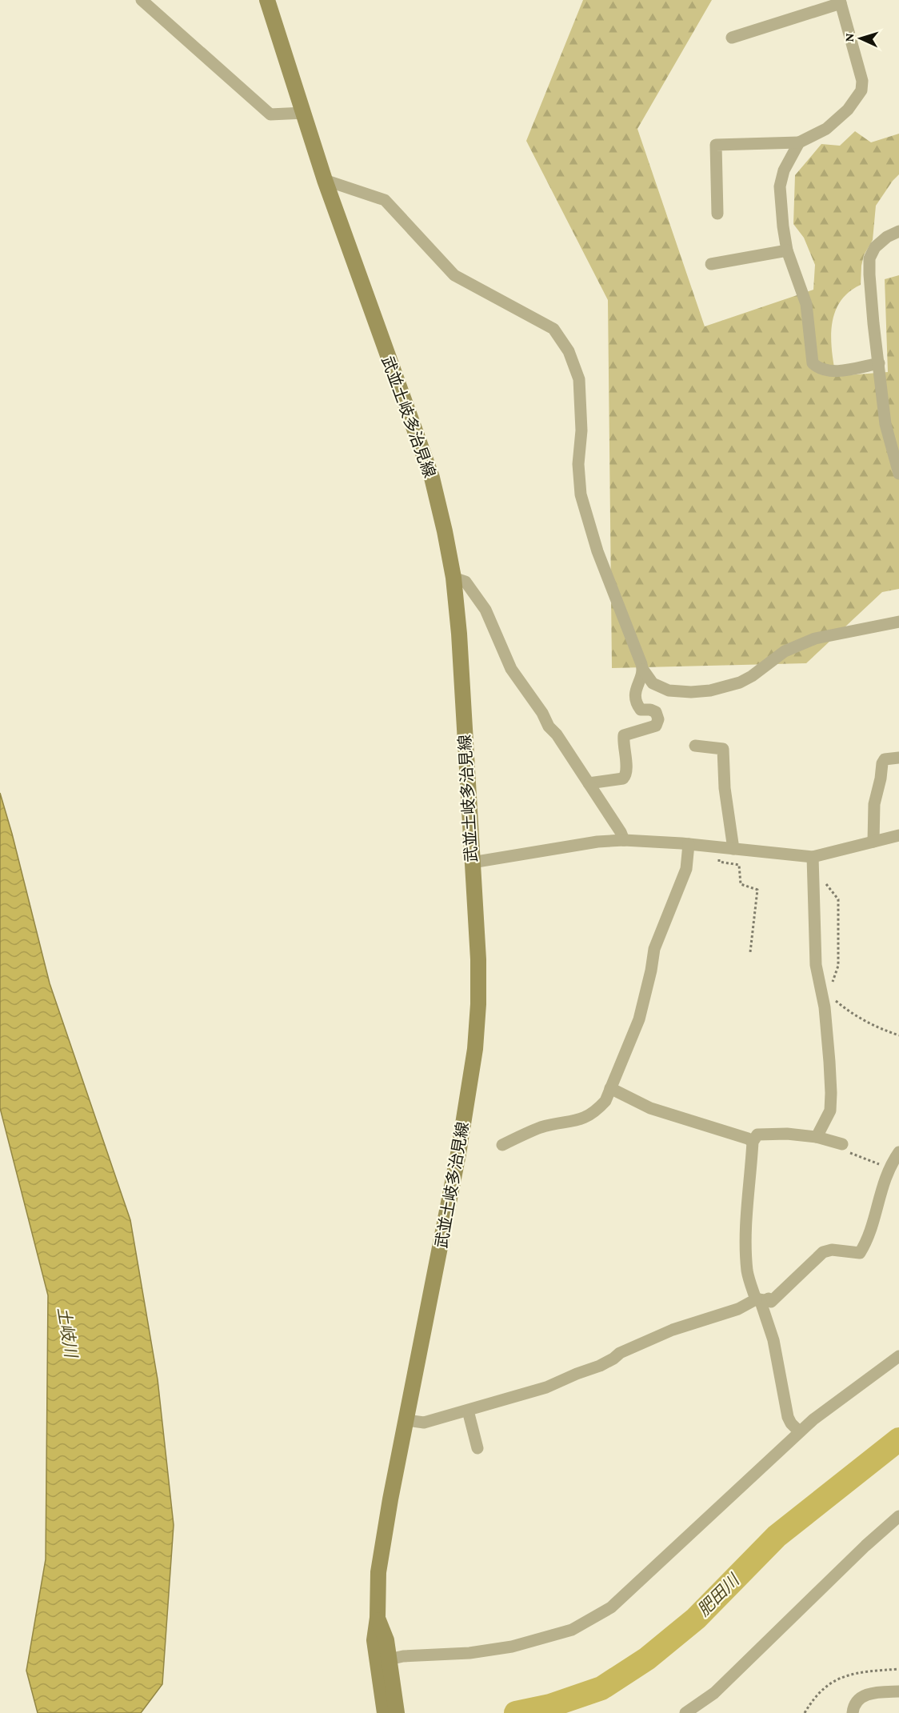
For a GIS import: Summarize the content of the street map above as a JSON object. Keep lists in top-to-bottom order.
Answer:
{
  "streets": {
    "main road": ["武並土岐多治見線"]
  },
  "water": ["土岐川", "肥田川"],
  "north": "left"
}
